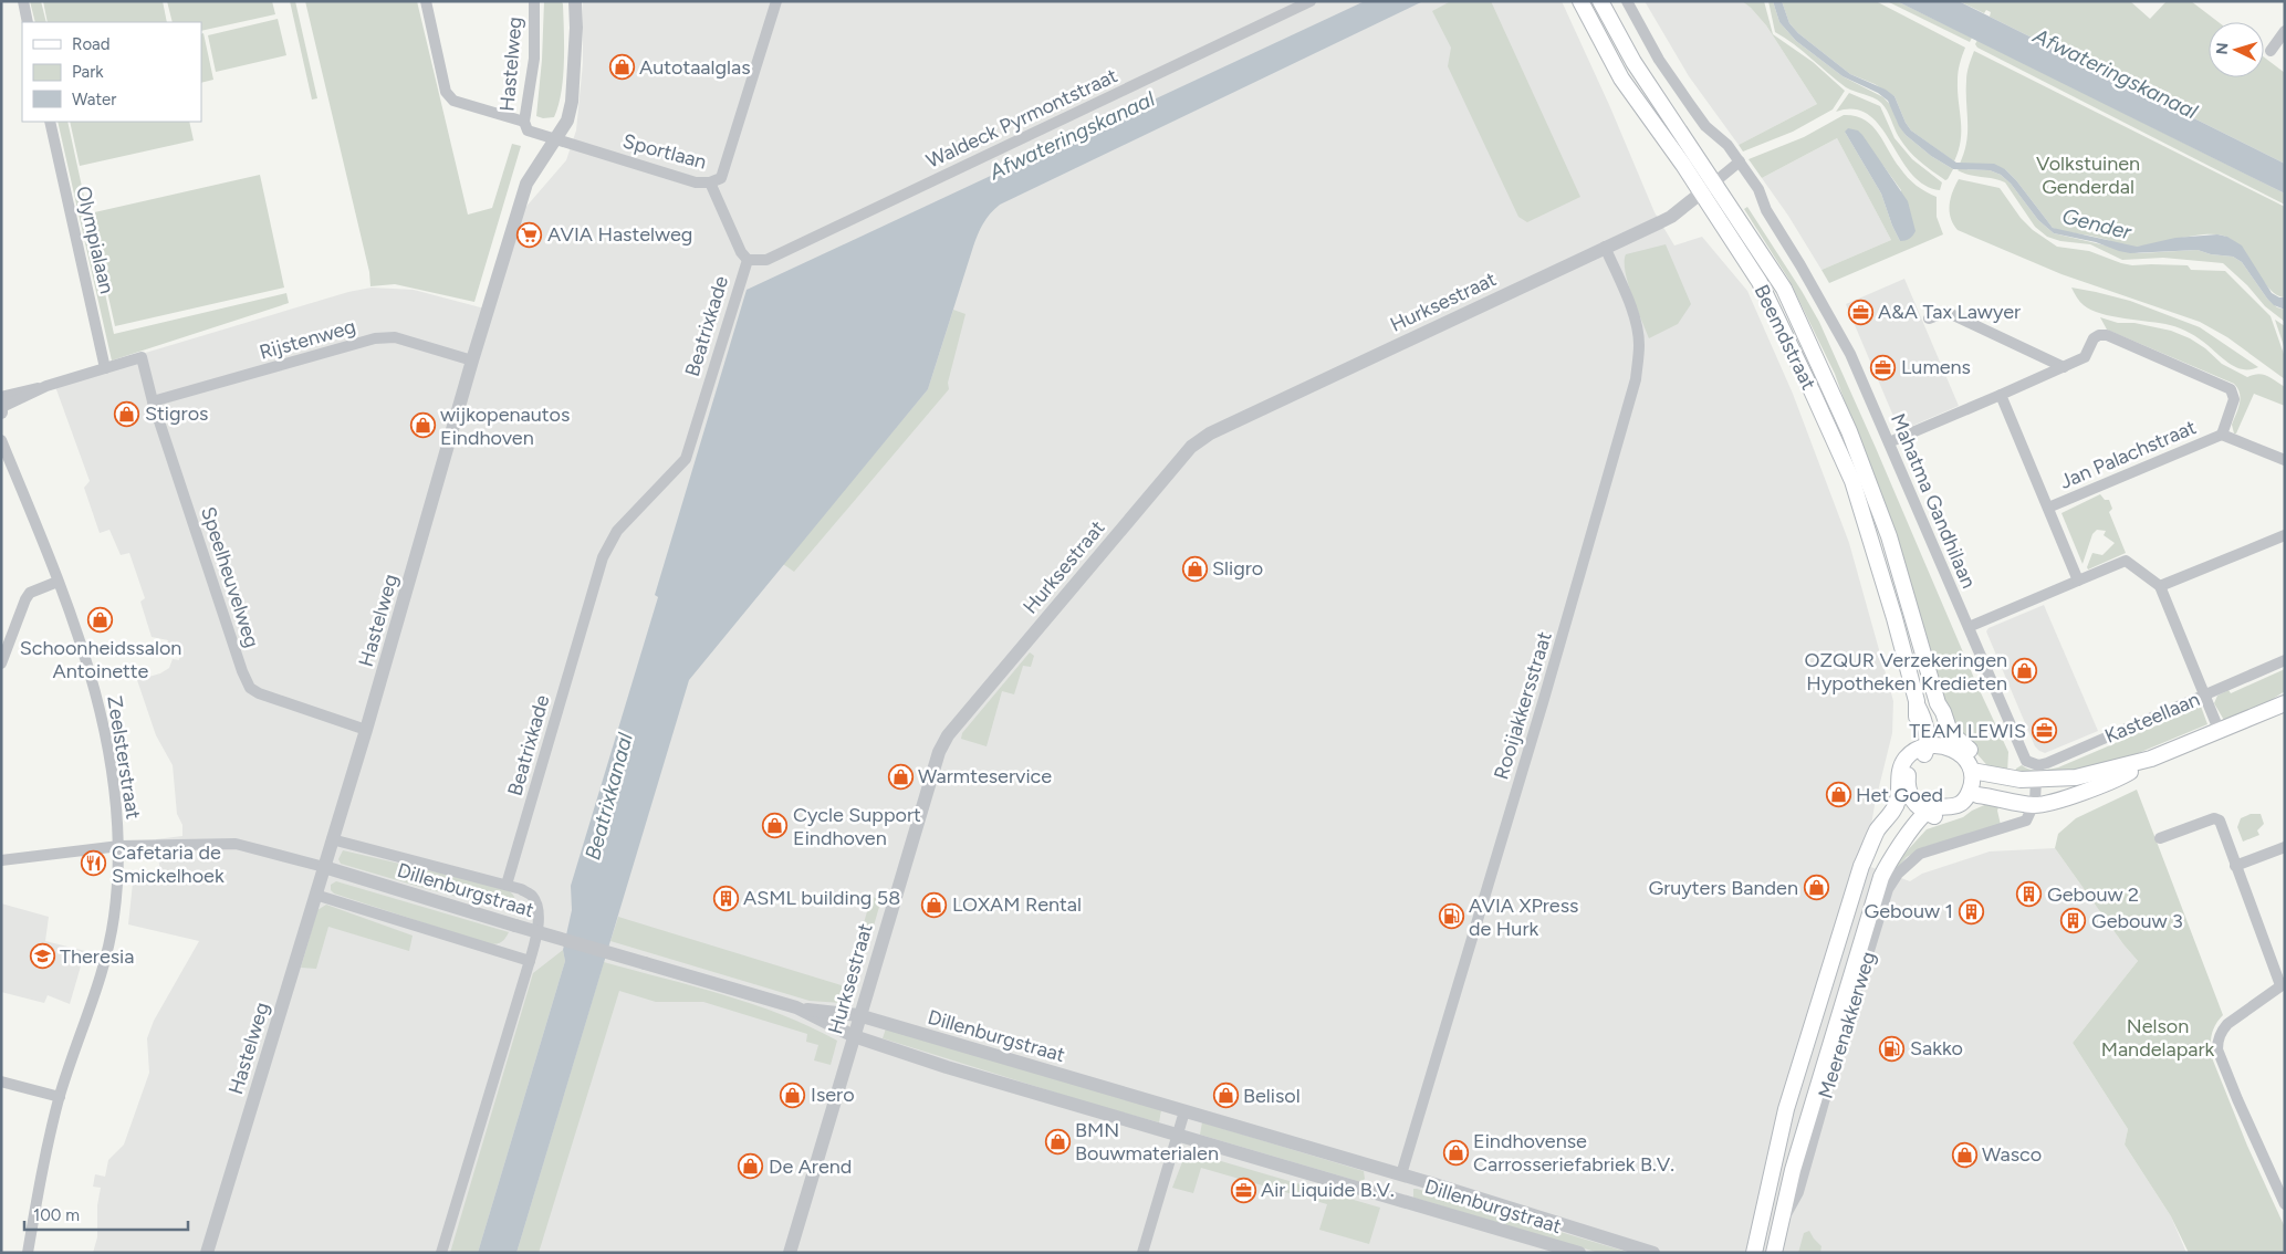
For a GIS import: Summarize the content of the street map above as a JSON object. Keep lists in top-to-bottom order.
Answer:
{
  "streets": {
    "main road": ["Beemdstraat", "Kasteellaan", "Meerenakkerweg"],
    "street": [
      "Hastelweg",
      "Waldeck Pyrmontstraat",
      "Sportlaan",
      "Olympialaan",
      "Hurksestraat",
      "Beatrixkade",
      "Rijstenweg",
      "Jan Palachstraat",
      "Mahatma Gandhilaan",
      "Speelheuvelweg",
      "Rooijakkersstraat",
      "Zeelsterstraat",
      "Dillenburgstraat"
    ]
  },
  "crossings": [
    ["Hastelweg", "Sportlaan"],
    ["Hastelweg", "Rijstenweg"],
    ["Hastelweg", "Speelheuvelweg"],
    ["Hastelweg", "Dillenburgstraat"],
    ["Waldeck Pyrmontstraat", "Sportlaan"],
    ["Waldeck Pyrmontstraat", "Beatrixkade"],
    ["Sportlaan", "Beatrixkade"],
    ["Olympialaan", "Speelheuvelweg"],
    ["Hurksestraat", "Beemdstraat"],
    ["Hurksestraat", "Rooijakkersstraat"],
    ["Hurksestraat", "Dillenburgstraat"],
    ["Beatrixkade", "Dillenburgstraat"],
    ["Beemdstraat", "Kasteellaan"],
    ["Rijstenweg", "Speelheuvelweg"],
    ["Mahatma Gandhilaan", "Kasteellaan"],
    ["Rooijakkersstraat", "Dillenburgstraat"],
    ["Kasteellaan", "Meerenakkerweg"],
    ["Zeelsterstraat", "Dillenburgstraat"]
  ],
  "water": ["Afwateringskanaal", "Gender", "Beatrixkanaal"],
  "parks": ["Volkstuinen Genderdal", "Nelson Mandelapark"],
  "places": {
    "shop": [
      "Autotaalglas",
      "Stigros",
      "wijkopenautos Eindhoven",
      "Sligro",
      "Schoonheidssalon Antoinette",
      "OZQUR Verzekeringen Hypotheken Kredieten",
      "Warmteservice",
      "Het Goed",
      "Cycle Support Eindhoven",
      "Gruyters Banden",
      "LOXAM Rental",
      "Isero",
      "Belisol",
      "BMN Bouwmaterialen",
      "Eindhovense Carrosseriefabriek B.V.",
      "Wasco",
      "De Arend"
    ],
    "supermarket": ["AVIA Hastelweg"],
    "office": [
      "A&A Tax Lawyer",
      "Lumens",
      "TEAM LEWIS",
      "Air Liquide B.V."
    ],
    "restaurant": ["Cafetaria de Smickelhoek"],
    "building": [
      "Gebouw 2",
      "ASML building 58",
      "Gebouw 1",
      "Gebouw 3"
    ],
    "fuel station": ["AVIA XPress de Hurk", "Sakko"],
    "school or university": ["Theresia"]
  },
  "legend": ["Road", "Park", "Water"],
  "scale_bar": "100 m",
  "north": "left"
}
